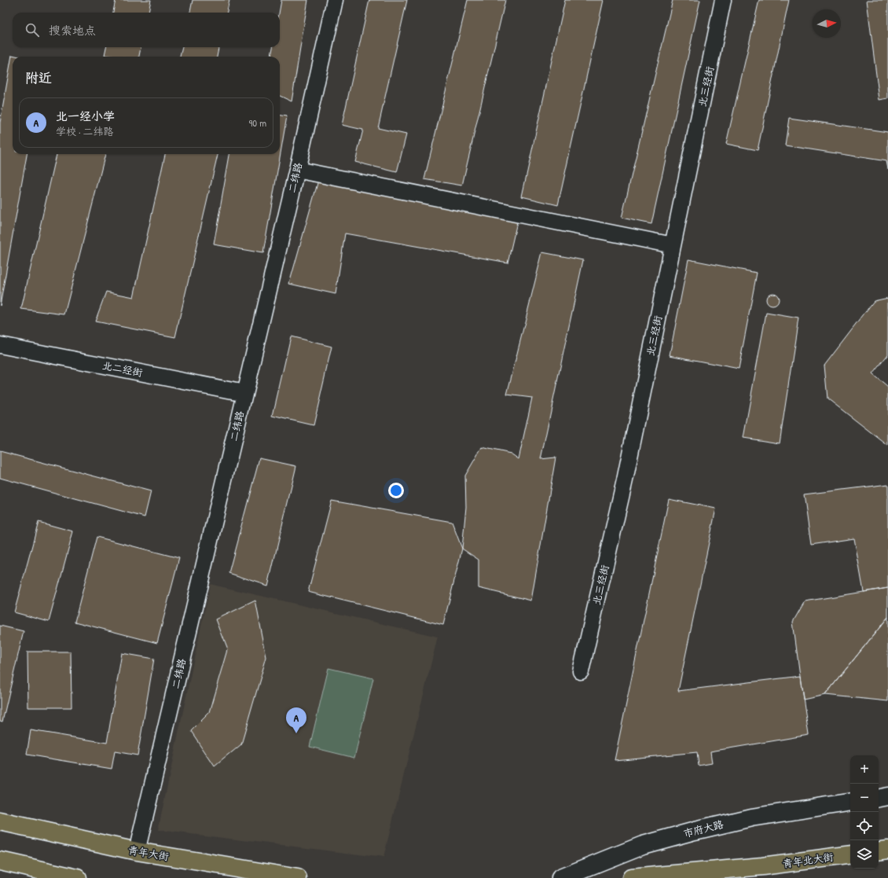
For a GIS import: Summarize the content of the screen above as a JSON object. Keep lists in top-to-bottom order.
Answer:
{
  "streets": {
    "main road": ["市府大路", "青年大街", "青年北大街"],
    "street": ["北三经街", "二纬路", "北二经街"]
  },
  "crossings": [
    ["二纬路", "北二经街"],
    ["二纬路", "青年大街"]
  ],
  "north": "right",
  "page": {
    "search": "搜索地点",
    "heading": "附近",
    "list": [
      {
        "mark": "A",
        "name": "北一经小学",
        "note": "学校 · 二纬路",
        "value": "90 m"
      }
    ],
    "pins": "A",
    "map_buttons": ["+", "−"]
  }
}
